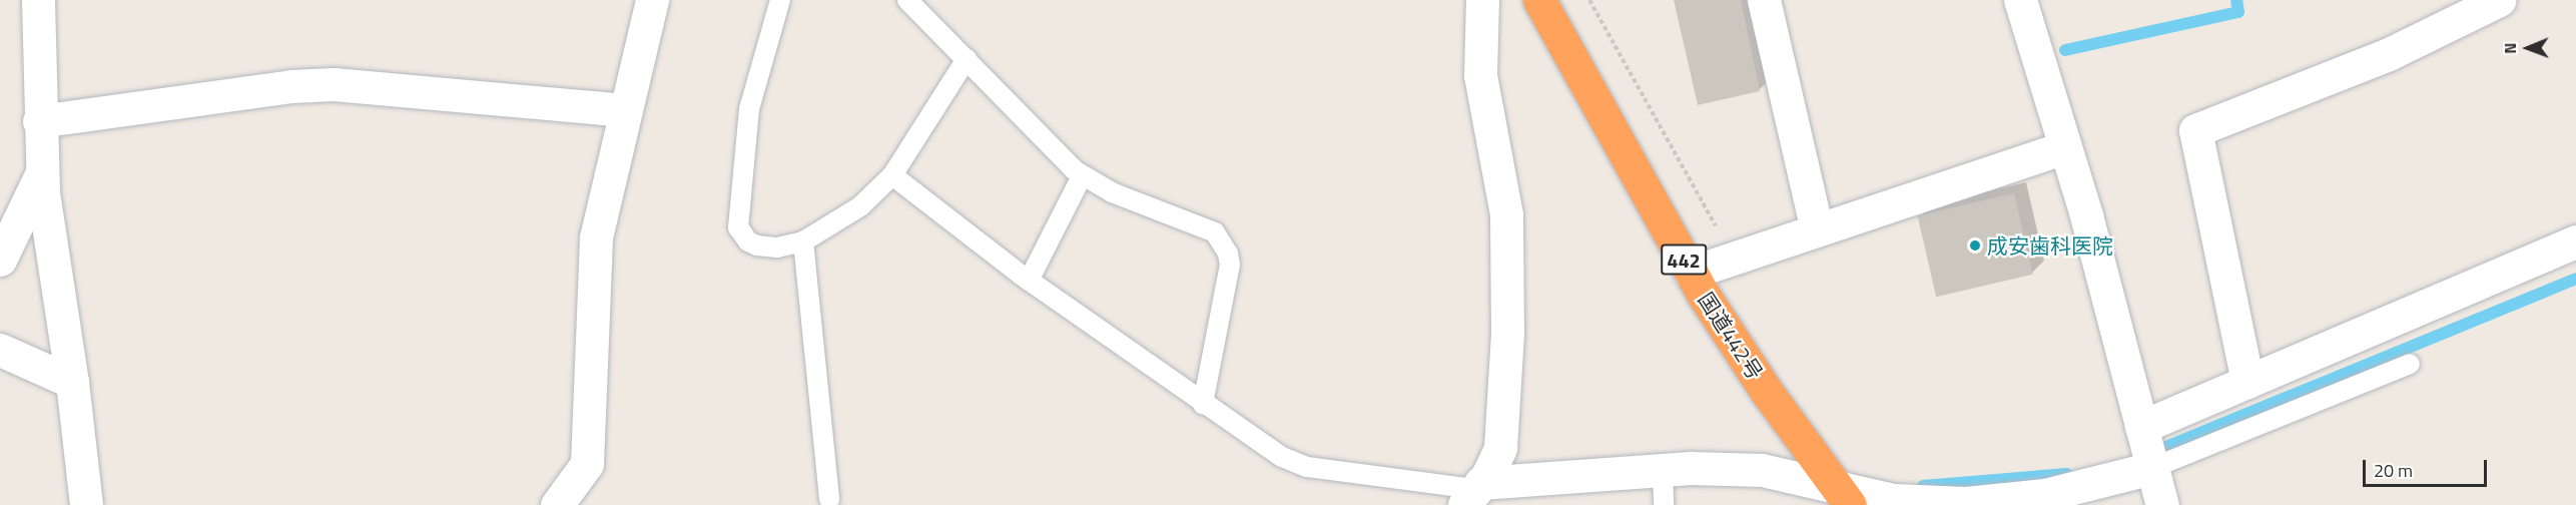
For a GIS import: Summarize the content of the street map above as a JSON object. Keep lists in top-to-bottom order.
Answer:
{
  "streets": {
    "highway": ["442", "国道442号"]
  },
  "places": ["成安歯科医院"],
  "scale_bar": "20 m",
  "north": "left"
}
